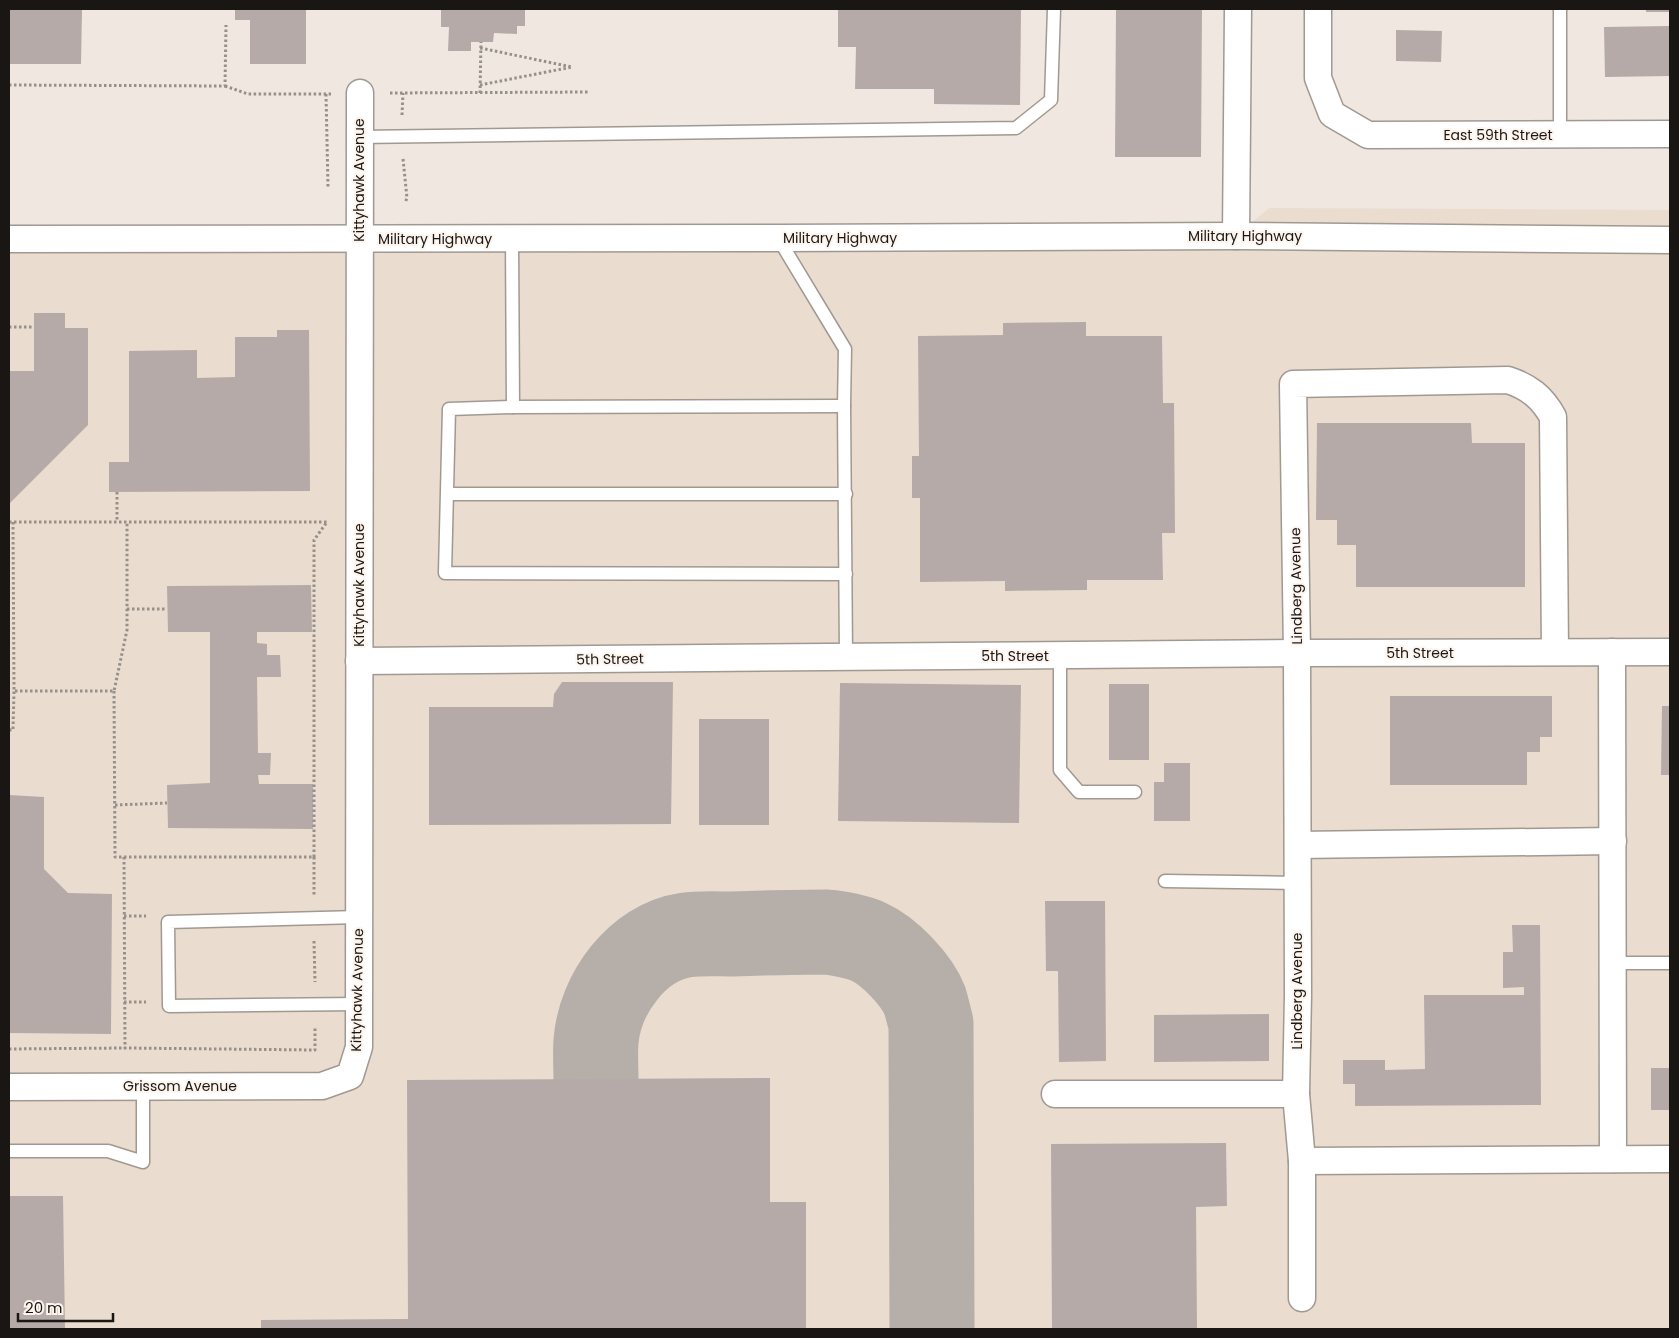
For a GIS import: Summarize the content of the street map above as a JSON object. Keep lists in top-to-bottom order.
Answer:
{
  "streets": {
    "street": [
      "East 59th Street",
      "Kittyhawk Avenue",
      "Military Highway",
      "Lindberg Avenue",
      "5th Street",
      "Grissom Avenue"
    ]
  },
  "crossings": [
    ["Kittyhawk Avenue", "Military Highway"],
    ["Kittyhawk Avenue", "5th Street"],
    ["Kittyhawk Avenue", "Grissom Avenue"],
    ["Lindberg Avenue", "5th Street"]
  ],
  "scale_bar": "20 m"
}
